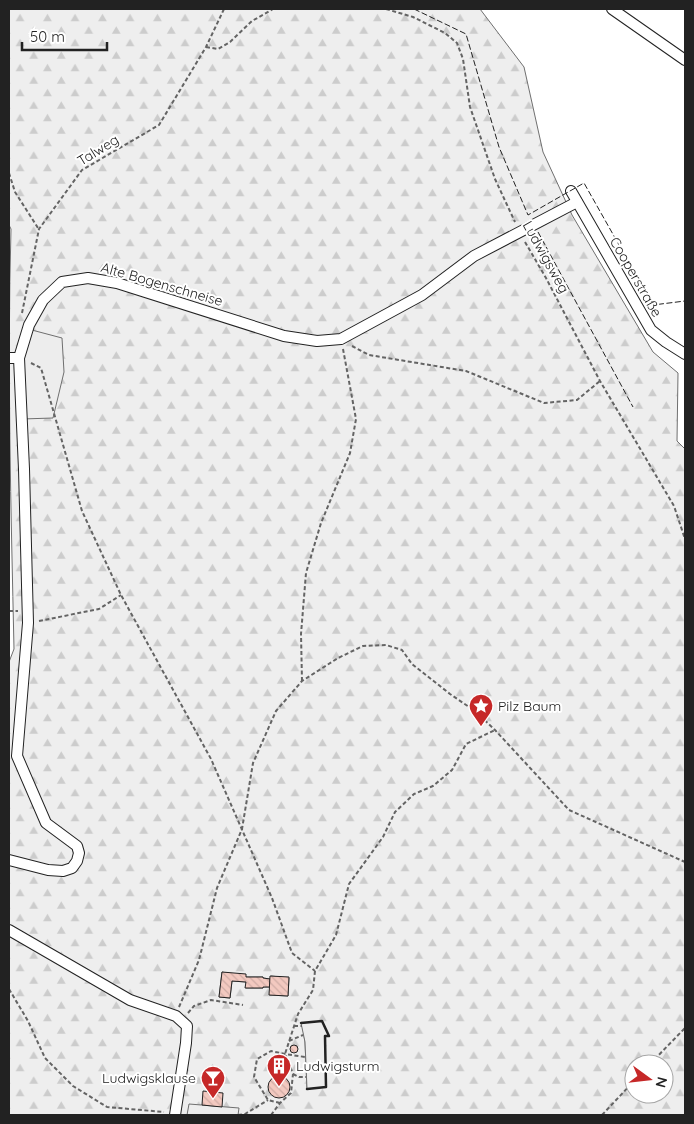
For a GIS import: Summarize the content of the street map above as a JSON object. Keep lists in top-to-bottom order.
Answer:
{
  "streets": {
    "street": ["Cooperstraße", "Alte Bogenschneise"],
    "path": ["Talweg", "Ludwigsweg"]
  },
  "crossings": [
    ["Ludwigsweg", "Alte Bogenschneise"]
  ],
  "places": {
    "place": ["Pilz Baum"],
    "building": ["Ludwigsturm"],
    "bar": ["Ludwigsklause"]
  },
  "scale_bar": "50 m",
  "north": "right"
}
